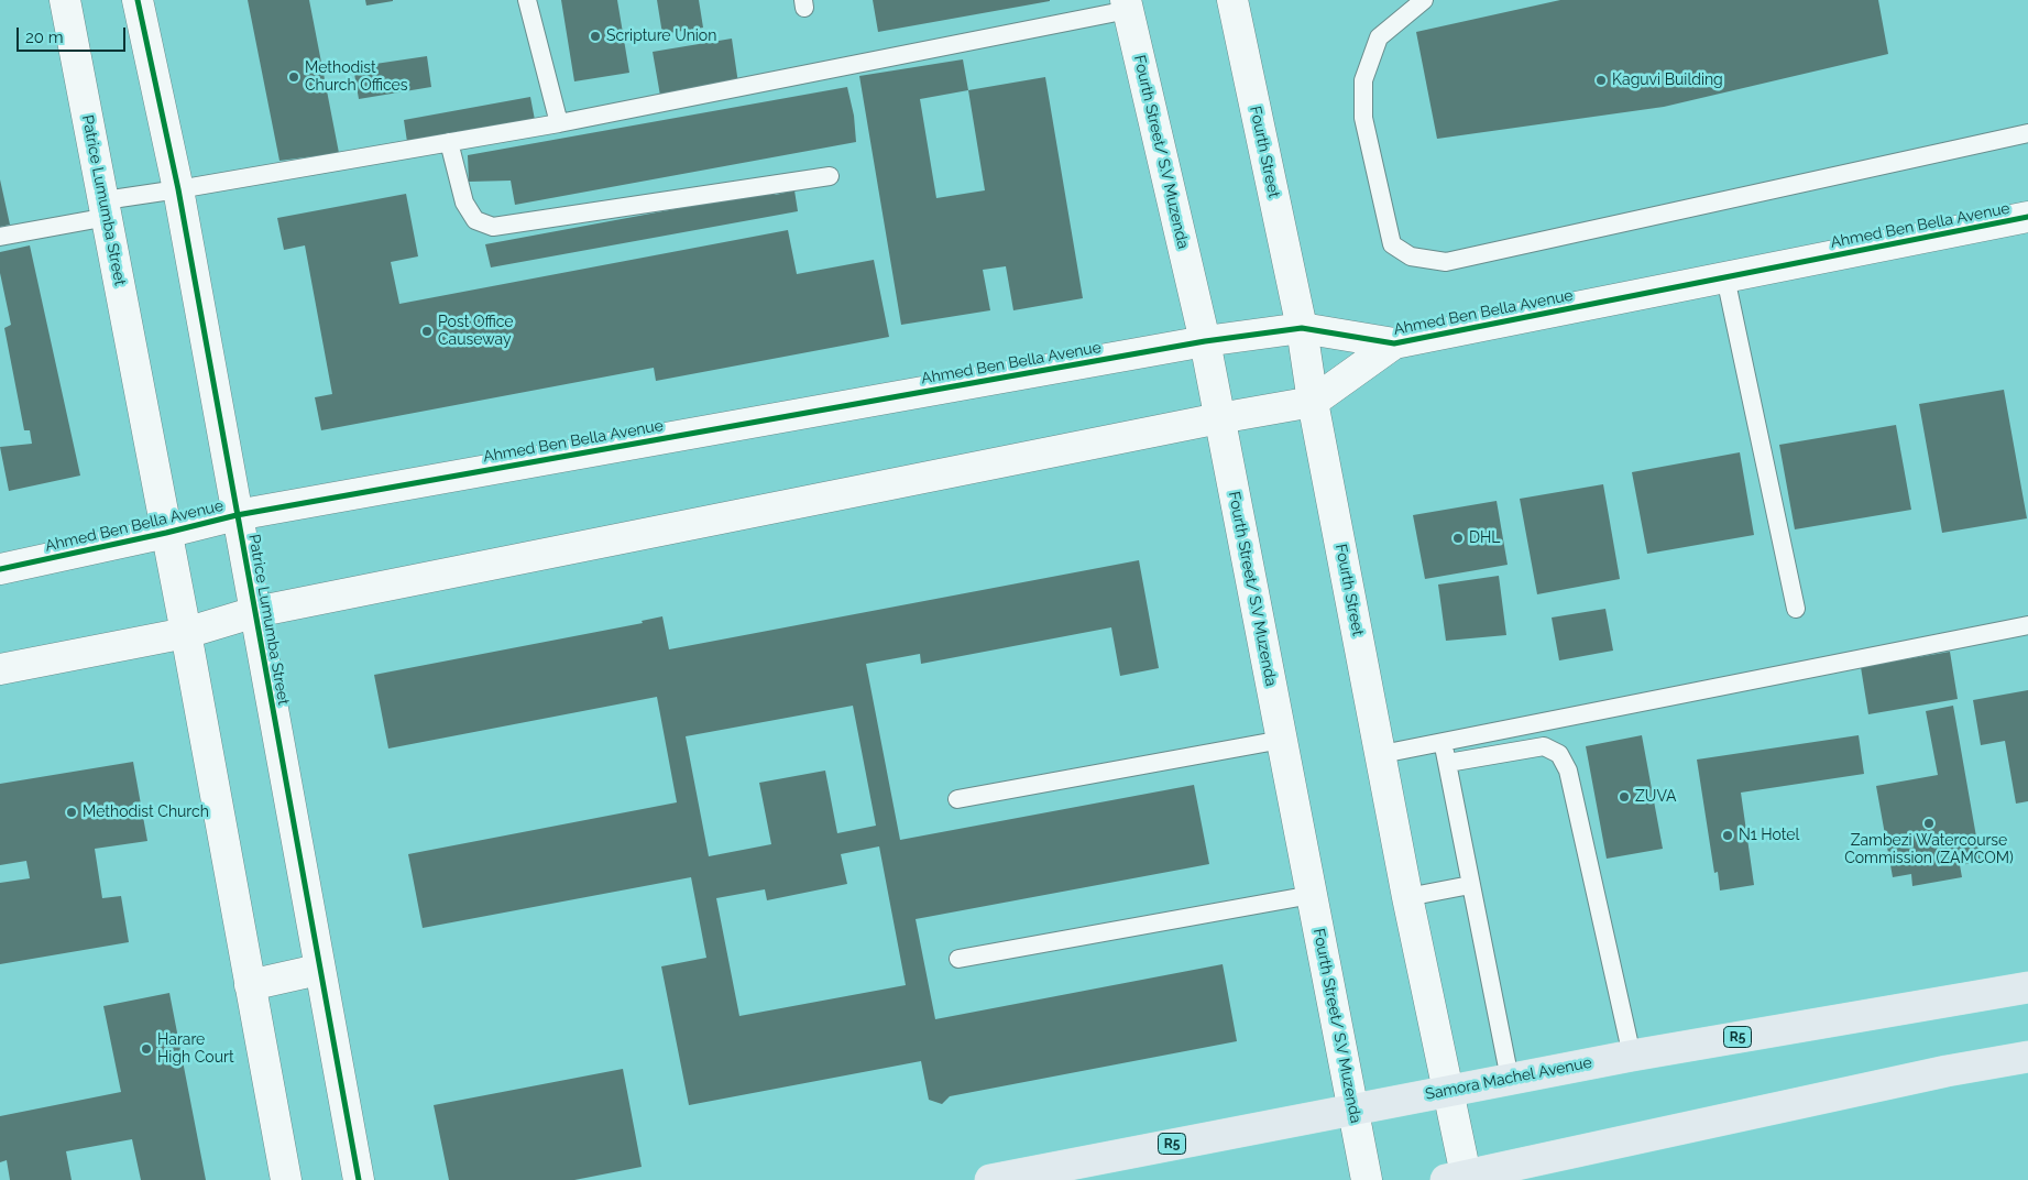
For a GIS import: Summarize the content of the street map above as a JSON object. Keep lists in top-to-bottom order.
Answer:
{
  "streets": {
    "highway": ["R5", "Samora Machel Avenue"],
    "street": [
      "Fourth Street/ S.V Muzenda",
      "Fourth Street",
      "Patrice Lumumba Street",
      "Ahmed Ben Bella Avenue"
    ]
  },
  "crossings": [
    ["Fourth Street/ S.V Muzenda", "Ahmed Ben Bella Avenue"],
    ["Fourth Street/ S.V Muzenda", "Samora Machel Avenue"],
    ["Fourth Street", "Ahmed Ben Bella Avenue"],
    ["Fourth Street", "Samora Machel Avenue"],
    ["Patrice Lumumba Street", "Ahmed Ben Bella Avenue"]
  ],
  "places": [
    "Scripture Union",
    "Methodist Church Offices",
    "Kaguvi Building",
    "Post Office Causeway",
    "DHL",
    "ZUVA",
    "Methodist Church",
    "Zambezi Watercourse Commission (ZAMCOM)",
    "N1 Hotel",
    "Harare High Court"
  ],
  "scale_bar": "20 m"
}
